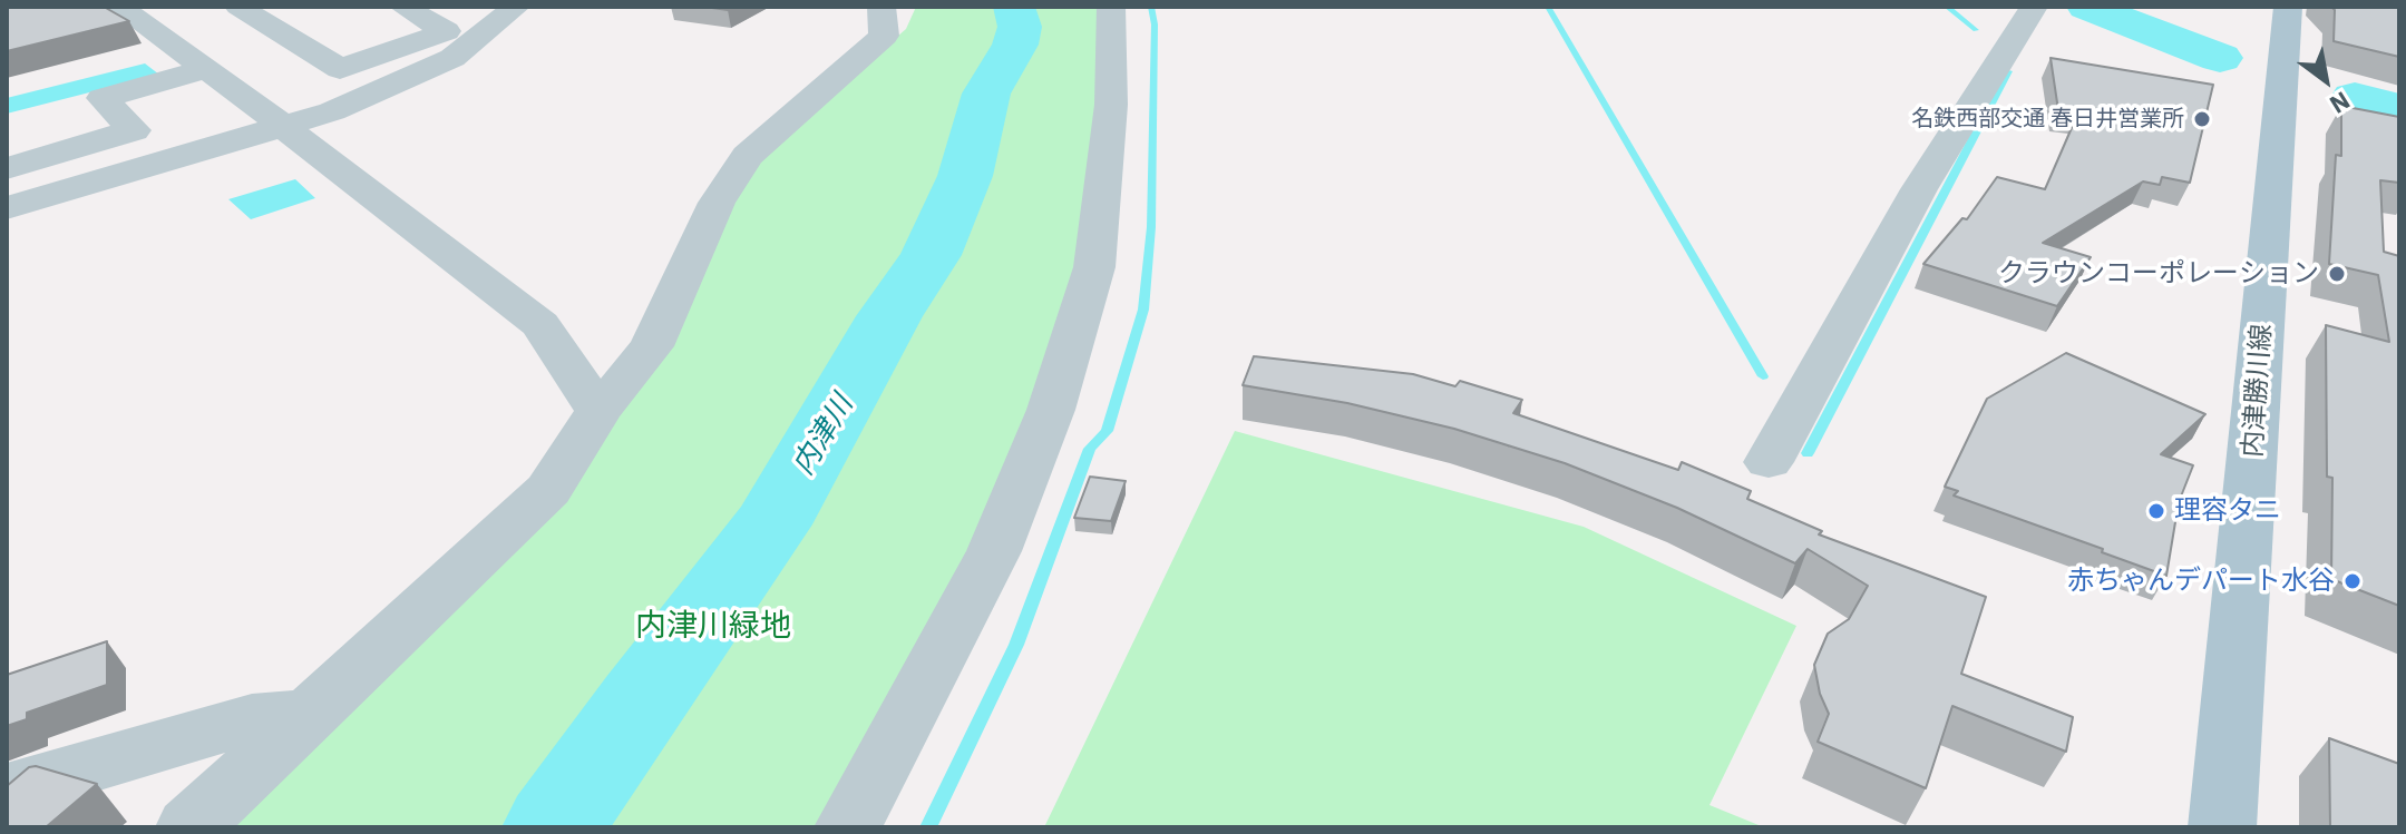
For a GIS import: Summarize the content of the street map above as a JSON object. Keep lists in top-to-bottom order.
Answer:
{
  "streets": {
    "main road": ["内津勝川線"]
  },
  "water": ["内津川"],
  "parks": ["内津川緑地"],
  "places": [
    "名鉄西部交通 春日井営業所",
    "クラウンコーポレーション",
    "理容タニ",
    "赤ちゃんデパート水谷"
  ],
  "north": "bottom right"
}
